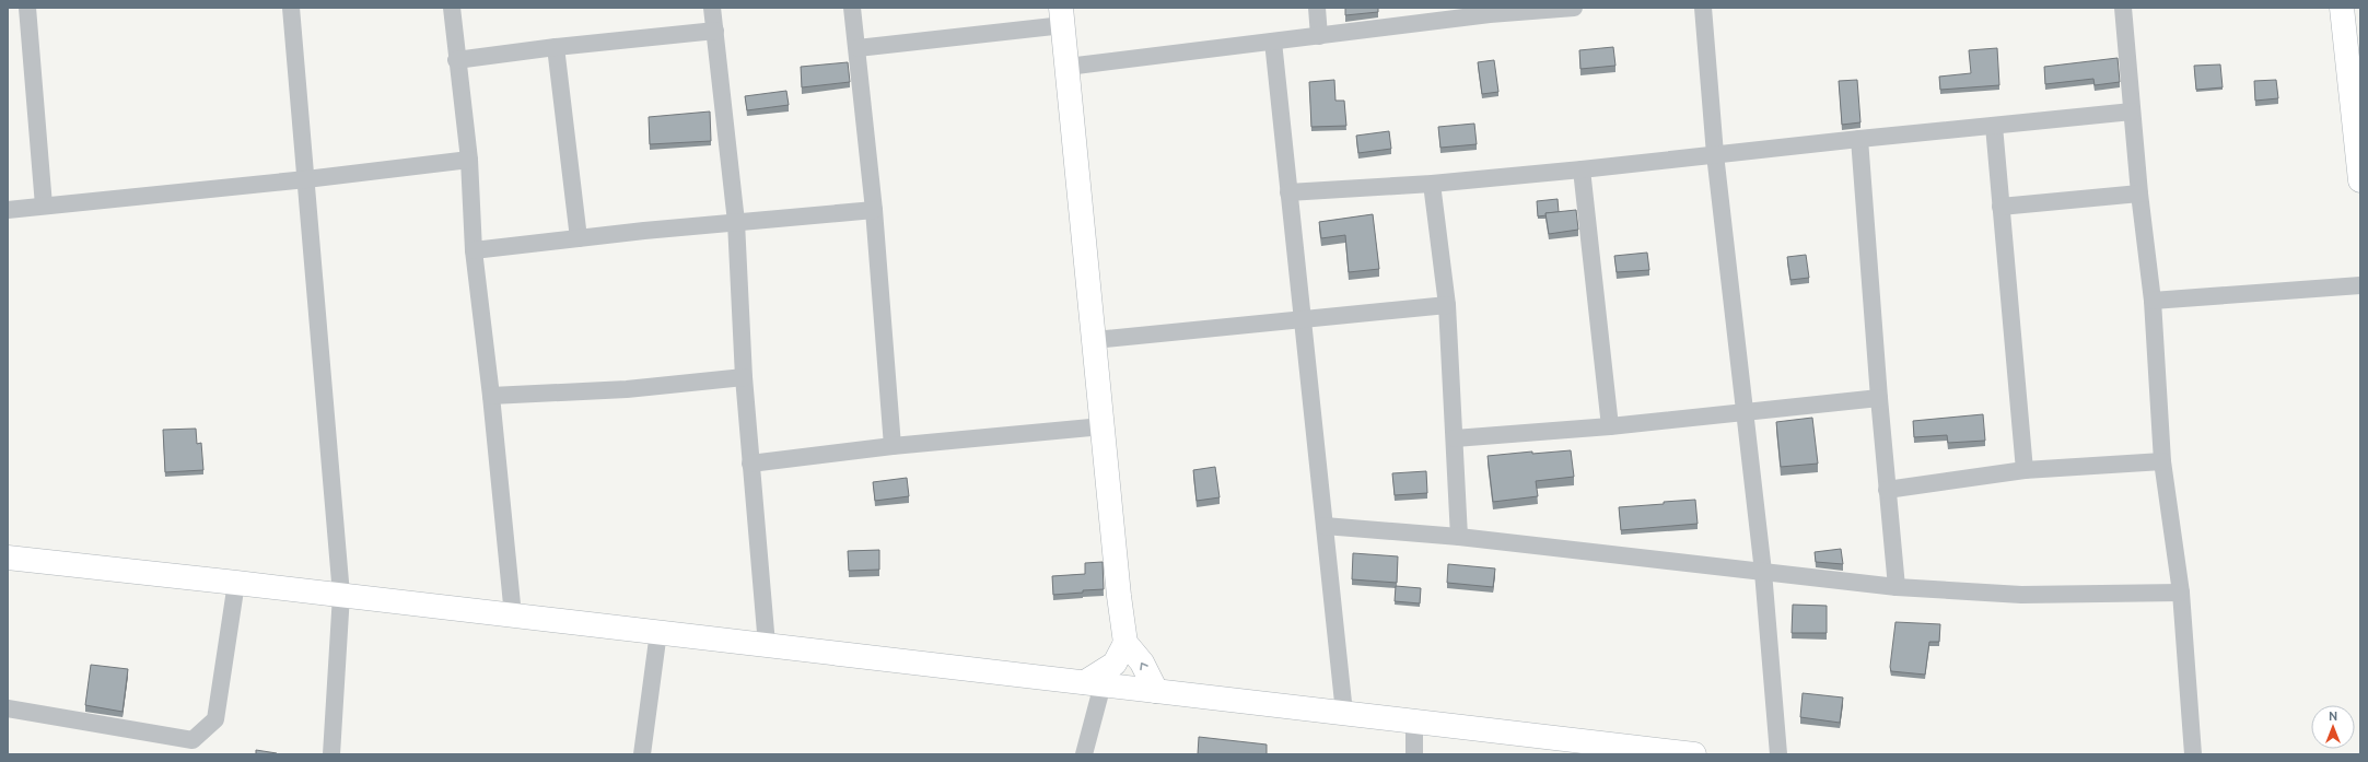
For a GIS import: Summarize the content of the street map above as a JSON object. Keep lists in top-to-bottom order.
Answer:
{
  "north": "top"
}
